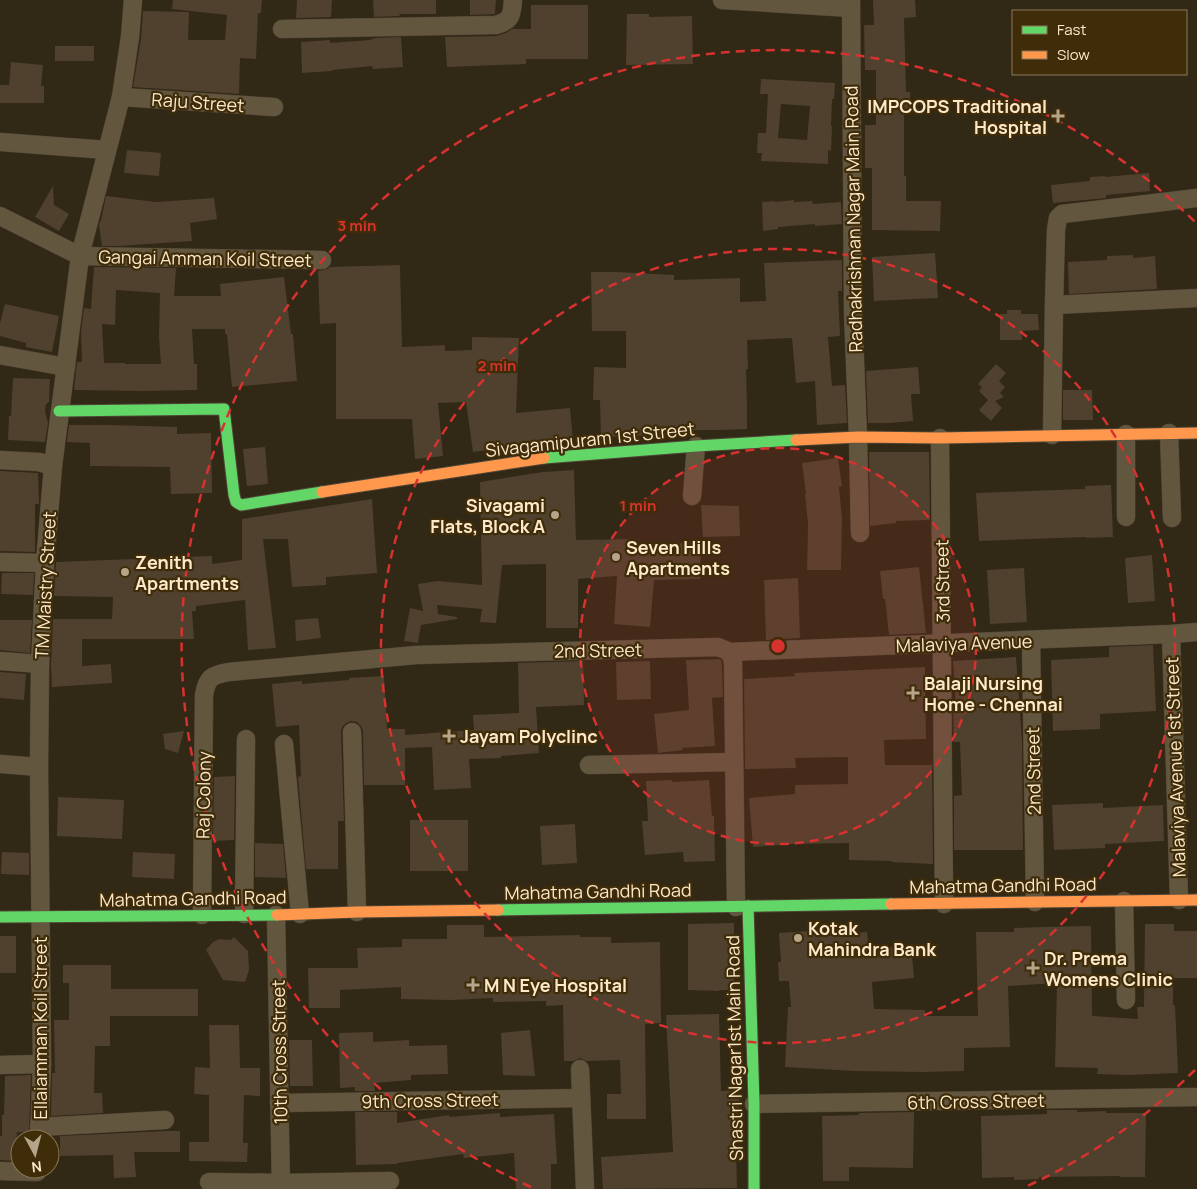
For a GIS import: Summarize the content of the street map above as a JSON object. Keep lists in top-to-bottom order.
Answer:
{
  "streets": {
    "street": [
      "Raju Street",
      "Radhakrishnan Nagar Main Road",
      "Gangai Amman Koil Street",
      "Sivagamipuram 1st Street",
      "3rd Street",
      "TM Maistry Street",
      "Malaviya Avenue",
      "2nd Street",
      "Malaviya Avenue 1st Street",
      "Raj Colony",
      "Mahatma Gandhi Road",
      "Ellaiamman Koil Street",
      "Shastri Nagar1st Main Road",
      "10th Cross Street",
      "9th Cross Street",
      "6th Cross Street"
    ]
  },
  "crossings": [
    ["Raju Street", "Gangai Amman Koil Street"],
    ["Radhakrishnan Nagar Main Road", "Sivagamipuram 1st Street"],
    ["Gangai Amman Koil Street", "TM Maistry Street"],
    ["Sivagamipuram 1st Street", "3rd Street"],
    ["Sivagamipuram 1st Street", "TM Maistry Street"],
    ["3rd Street", "Malaviya Avenue"],
    ["3rd Street", "Mahatma Gandhi Road"],
    ["TM Maistry Street", "Mahatma Gandhi Road"],
    ["TM Maistry Street", "Ellaiamman Koil Street"],
    ["Malaviya Avenue", "2nd Street"],
    ["Malaviya Avenue", "Malaviya Avenue 1st Street"],
    ["2nd Street", "Raj Colony"],
    ["2nd Street", "Mahatma Gandhi Road"],
    ["Malaviya Avenue 1st Street", "Mahatma Gandhi Road"],
    ["Raj Colony", "Mahatma Gandhi Road"],
    ["Mahatma Gandhi Road", "Ellaiamman Koil Street"],
    ["Mahatma Gandhi Road", "Shastri Nagar1st Main Road"],
    ["Mahatma Gandhi Road", "10th Cross Street"],
    ["Shastri Nagar1st Main Road", "6th Cross Street"],
    ["10th Cross Street", "9th Cross Street"]
  ],
  "places": {
    "health": [
      "IMPCOPS Traditional Hospital",
      "Balaji Nursing Home - Chennai",
      "Jayam Polyclinc",
      "Dr. Prema Womens Clinic",
      "M N Eye Hospital"
    ],
    "other": [
      "Sivagami Flats, Block A",
      "Seven Hills Apartments",
      "Zenith Apartments",
      "Kotak Mahindra Bank"
    ]
  },
  "legend": ["Fast", "Slow"],
  "north": "bottom",
  "rings": ["3 min", "2 min", "1 min"]
}
